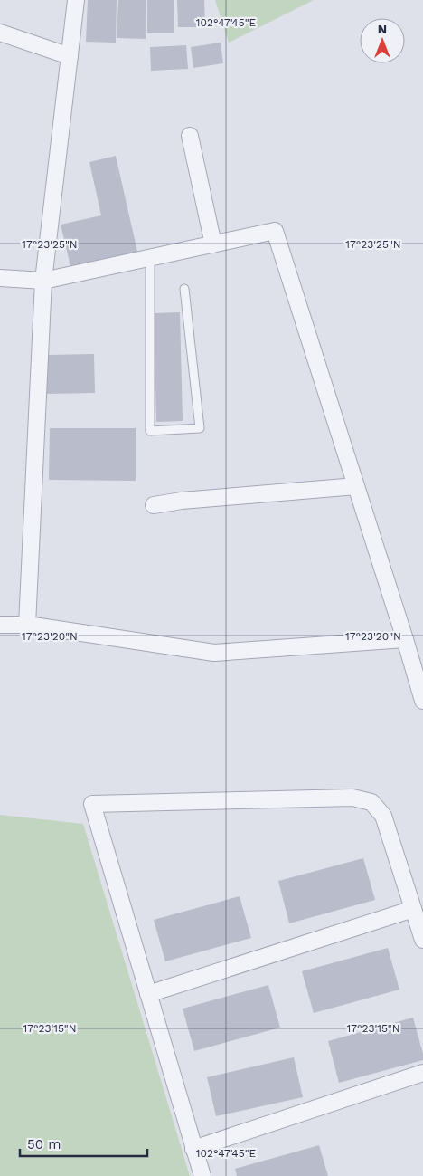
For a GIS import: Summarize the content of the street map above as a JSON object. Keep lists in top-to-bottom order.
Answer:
{
  "scale_bar": "50 m",
  "north": "top",
  "coordinates": [
    "102°47'45\"E",
    "17°23'25\"N",
    "17°23'20\"N",
    "17°23'15\"N"
  ]
}
